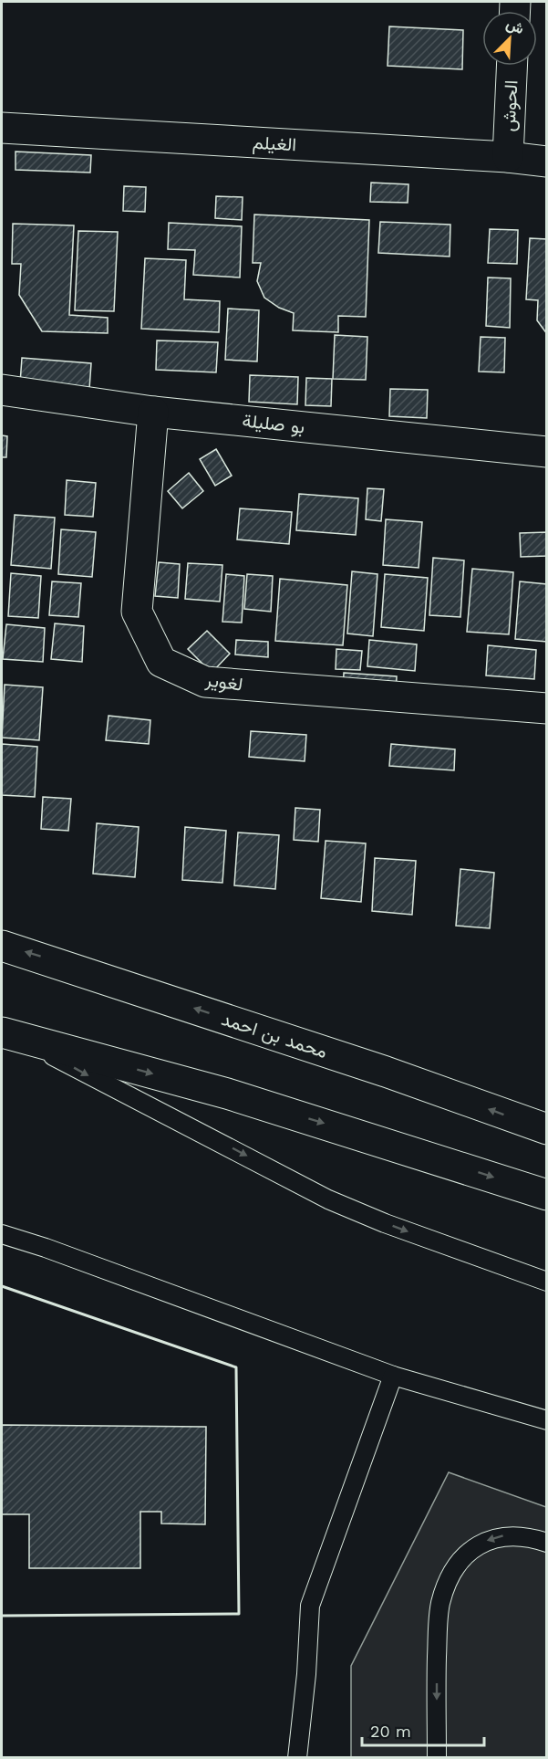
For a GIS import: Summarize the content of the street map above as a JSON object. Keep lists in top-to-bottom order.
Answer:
{
  "streets": {
    "street": [
      "الحوش",
      "الغيلم",
      "بو صليلة",
      "لغوير",
      "محمد بن احمد"
    ]
  },
  "crossings": [
    ["الحوش", "الغيلم"],
    ["بو صليلة", "لغوير"]
  ],
  "scale_bar": "20 m",
  "north": "top right"
}
